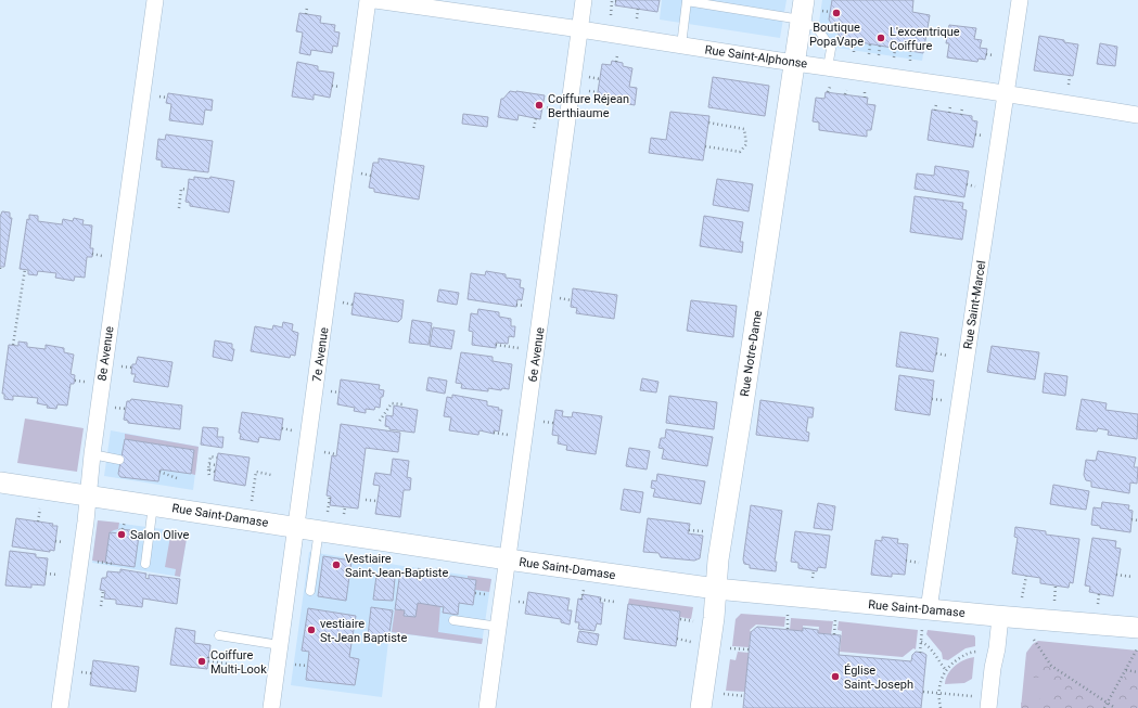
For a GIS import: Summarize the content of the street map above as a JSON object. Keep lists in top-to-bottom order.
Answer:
{
  "streets": {
    "street": [
      "Rue Saint-Alphonse",
      "Rue Saint-Marcel",
      "8e Avenue",
      "Rue Notre-Dame",
      "7e Avenue",
      "6e Avenue",
      "Rue Saint-Damase"
    ]
  },
  "crossings": [
    ["Rue Saint-Alphonse", "Rue Saint-Marcel"],
    ["Rue Saint-Alphonse", "Rue Notre-Dame"],
    ["Rue Saint-Alphonse", "6e Avenue"],
    ["Rue Saint-Marcel", "Rue Saint-Damase"],
    ["8e Avenue", "Rue Saint-Damase"],
    ["Rue Notre-Dame", "Rue Saint-Damase"],
    ["7e Avenue", "Rue Saint-Damase"],
    ["6e Avenue", "Rue Saint-Damase"]
  ],
  "places": [
    "Boutique PopaVape",
    "L'excentrique Coiffure",
    "Coiffure Réjean Berthiaume",
    "Salon Olive",
    "Vestiaire Saint-Jean-Baptiste",
    "vestiaire St-Jean Baptiste",
    "Coiffure Multi-Look",
    "Église Saint-Joseph"
  ]
}
